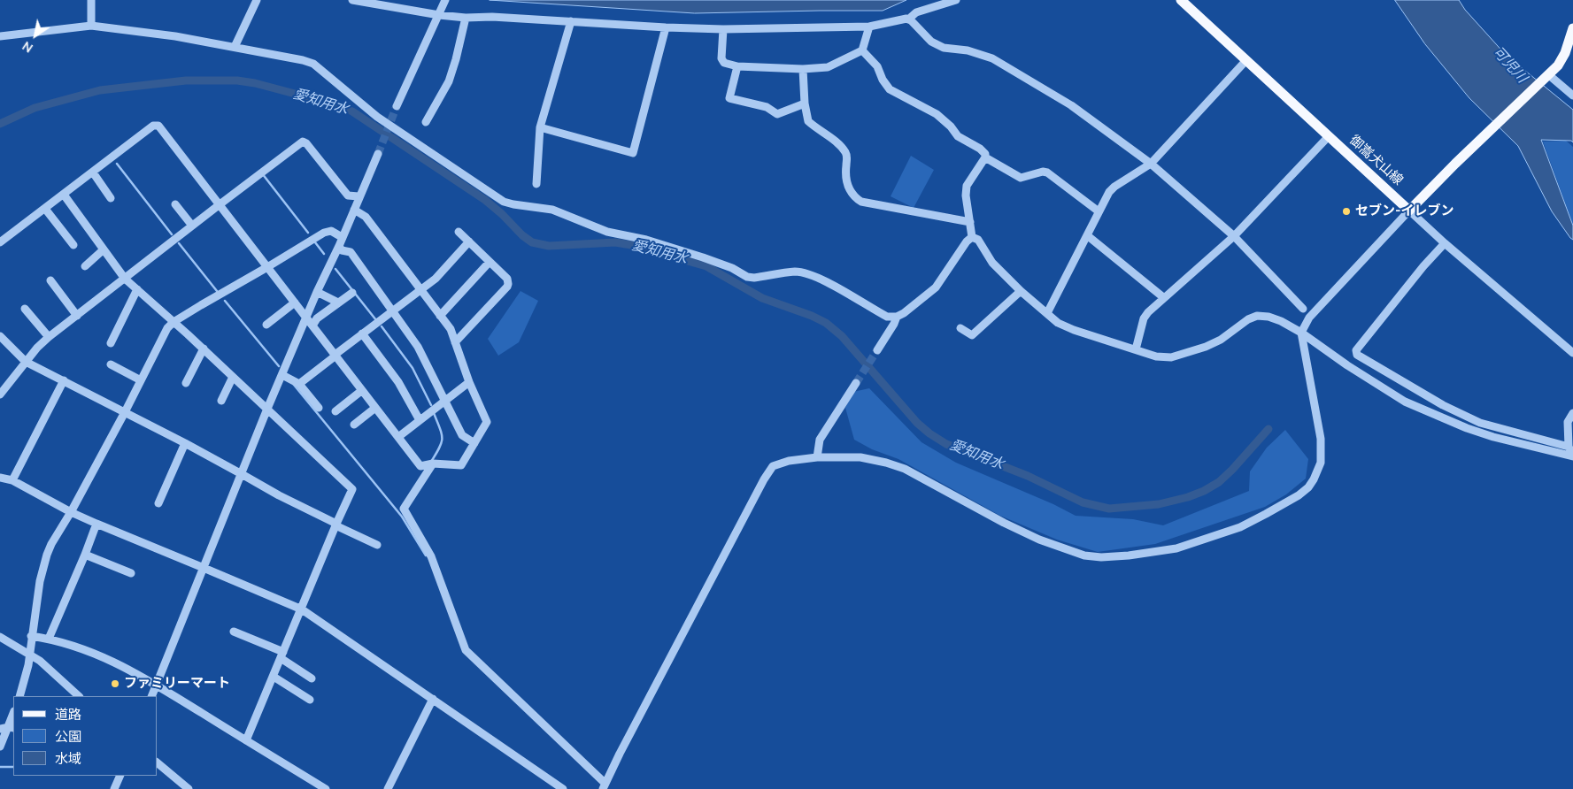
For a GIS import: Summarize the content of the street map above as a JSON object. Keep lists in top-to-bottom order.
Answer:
{
  "streets": {
    "main road": ["御嵩犬山線"]
  },
  "water": ["可児川", "愛知用水"],
  "places": ["セブン-イレブン", "ファミリーマート"],
  "legend": ["道路", "公園", "水域"],
  "north": "bottom left"
}
